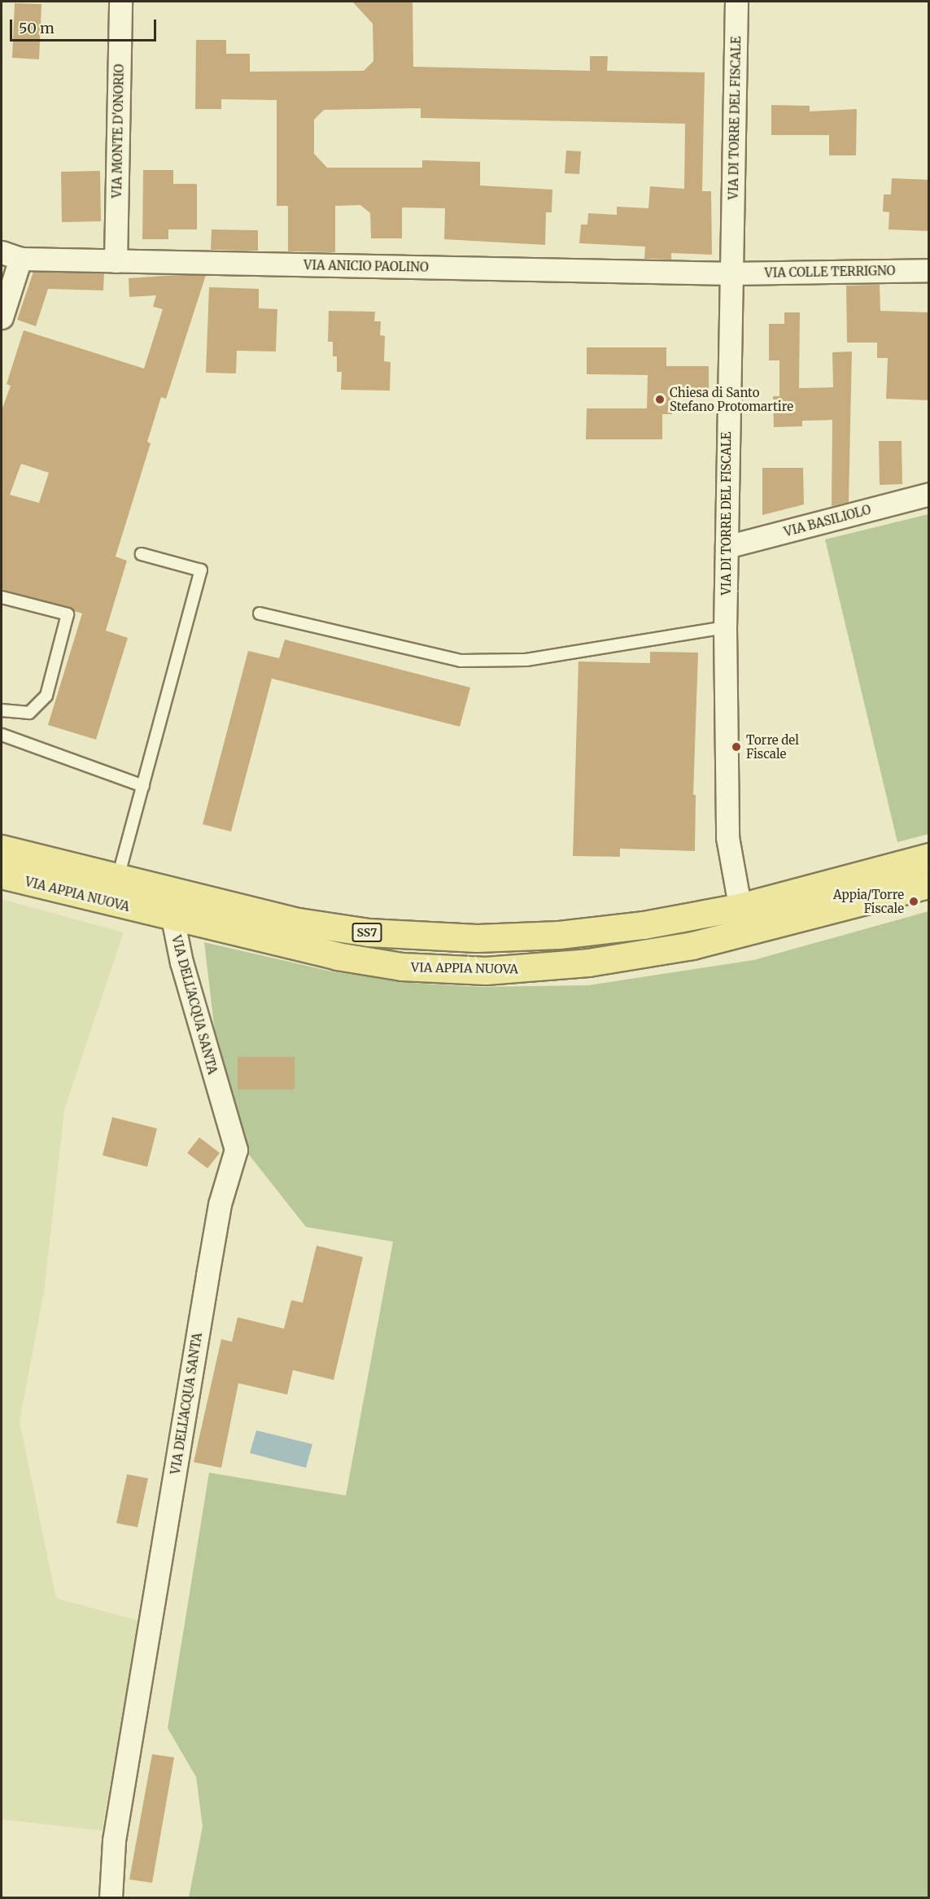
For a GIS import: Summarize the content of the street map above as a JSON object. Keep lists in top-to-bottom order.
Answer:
{
  "streets": {
    "main road": ["VIA APPIA NUOVA", "SS7"],
    "street": [
      "VIA DI TORRE DEL FISCALE",
      "VIA MONTE D'ONORIO",
      "VIA ANICIO PAOLINO",
      "VIA COLLE TERRIGNO",
      "VIA BASILIOLO",
      "VIA DELL'ACQUA SANTA"
    ]
  },
  "crossings": [
    ["VIA DI TORRE DEL FISCALE", "VIA ANICIO PAOLINO"],
    ["VIA DI TORRE DEL FISCALE", "VIA COLLE TERRIGNO"],
    ["VIA DI TORRE DEL FISCALE", "VIA BASILIOLO"],
    ["VIA DI TORRE DEL FISCALE", "VIA APPIA NUOVA"],
    ["VIA MONTE D'ONORIO", "VIA ANICIO PAOLINO"],
    ["VIA ANICIO PAOLINO", "VIA COLLE TERRIGNO"],
    ["VIA APPIA NUOVA", "VIA DELL'ACQUA SANTA"]
  ],
  "places": ["Chiesa di Santo Stefano Protomartire", "Torre del Fiscale", "Appia/Torre Fiscale"],
  "scale_bar": "50 m"
}
